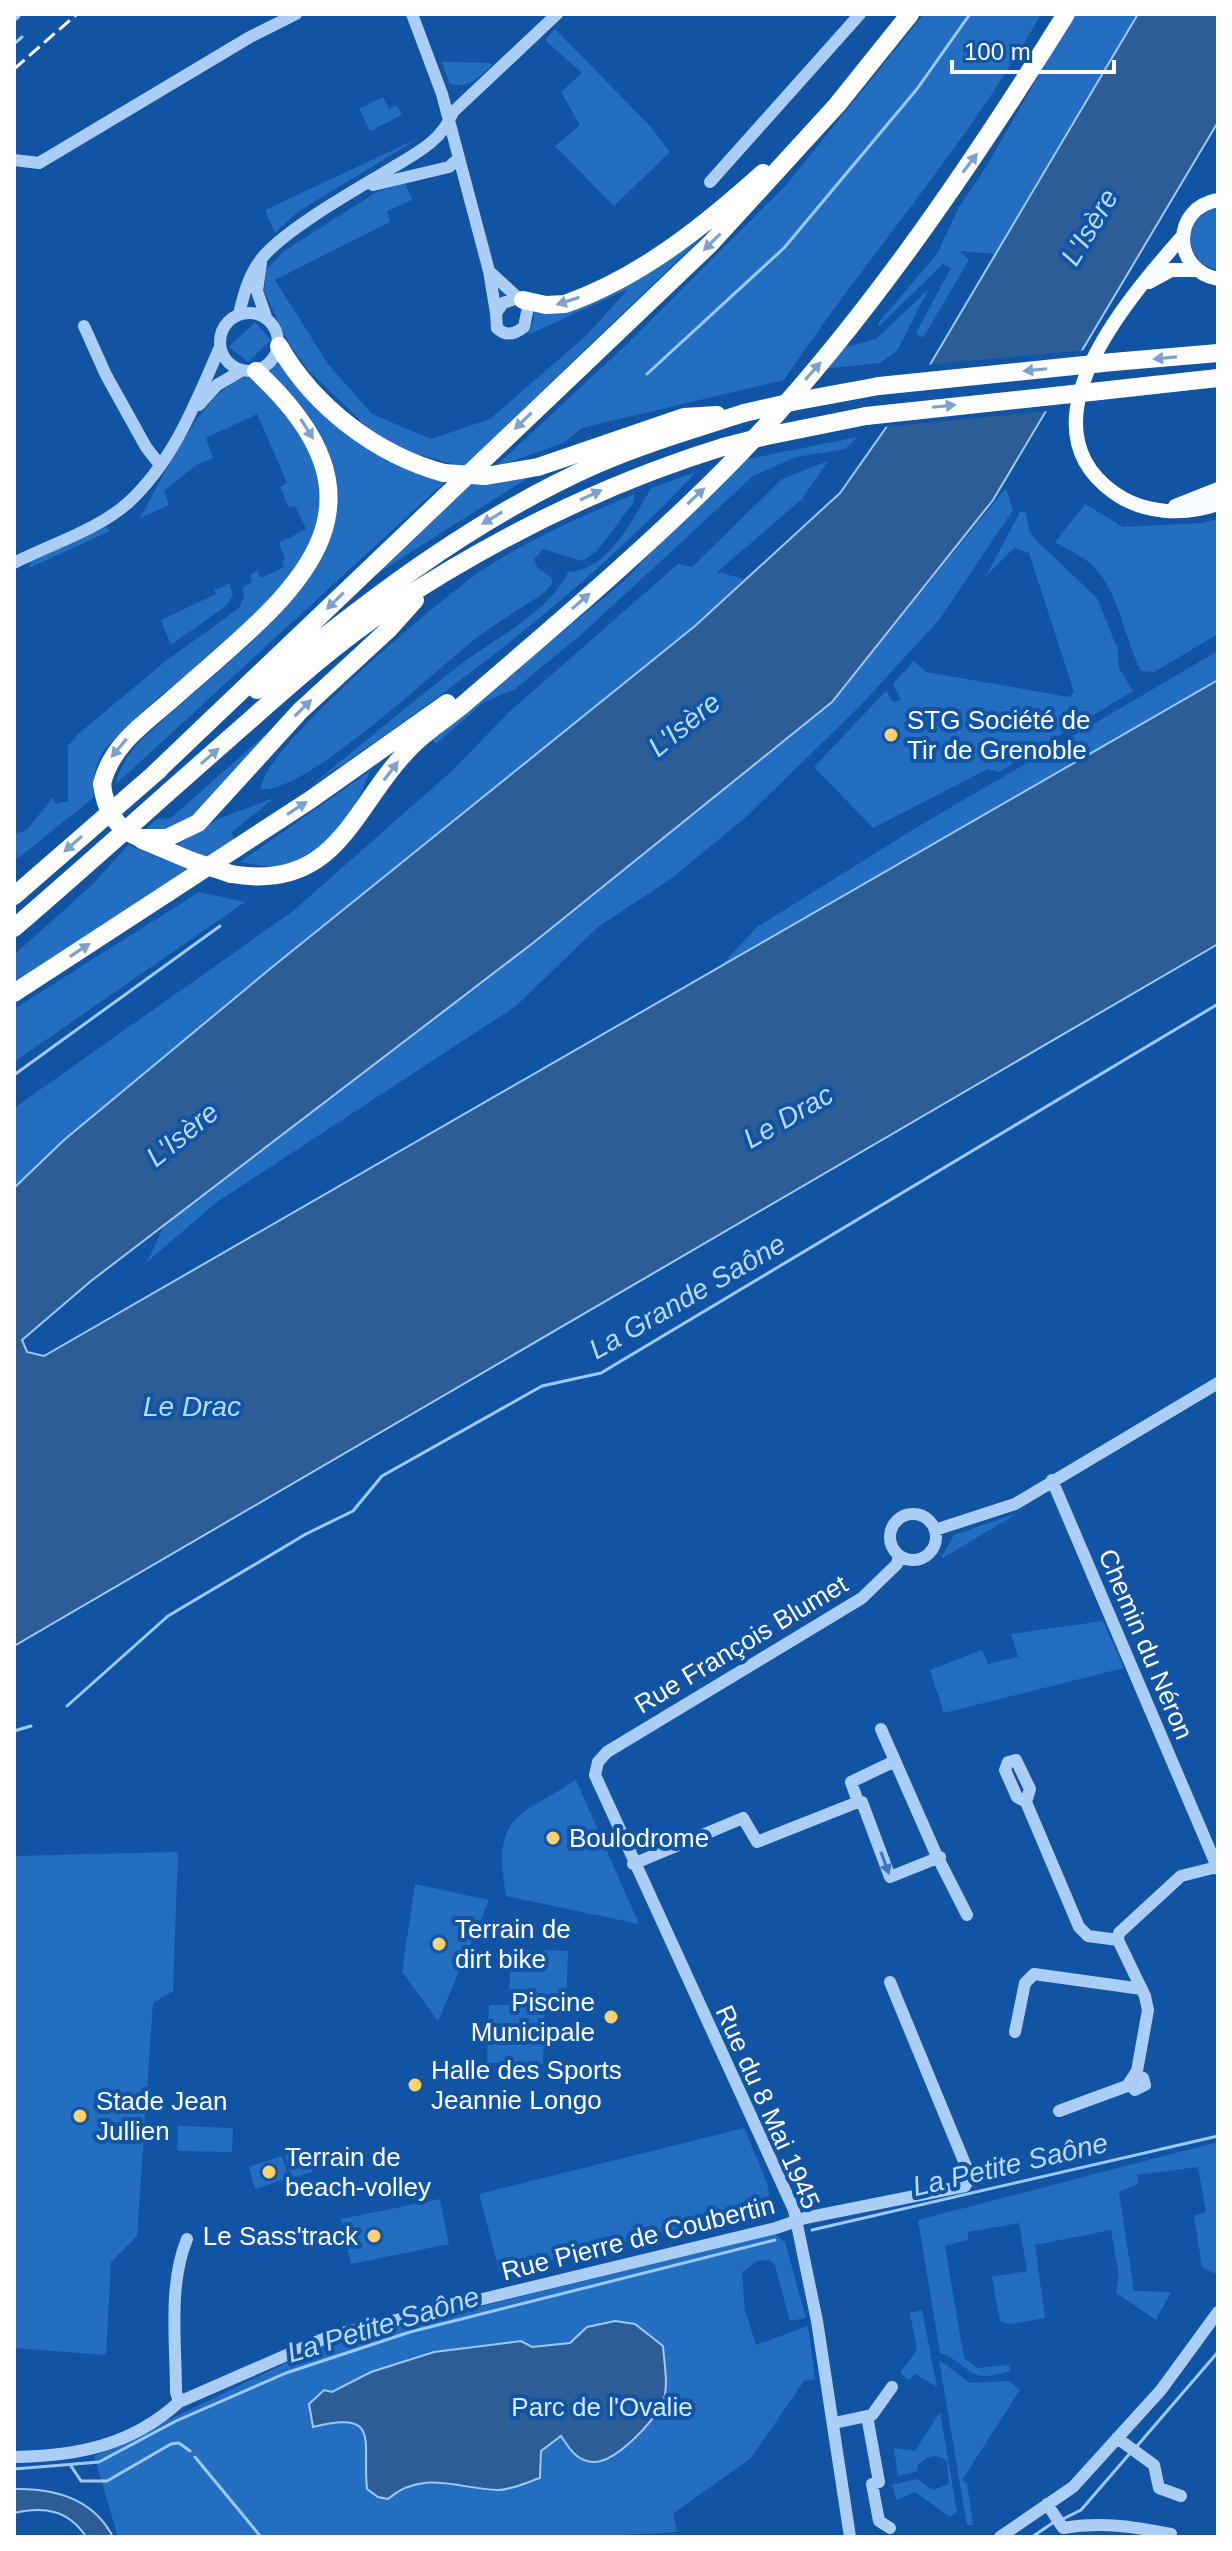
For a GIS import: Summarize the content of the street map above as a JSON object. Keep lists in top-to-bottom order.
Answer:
{
  "streets": {
    "street": [
      "Rue François Blumet",
      "Chemin du Néron",
      "Rue du 8 Mai 1945",
      "Rue Pierre de Coubertin"
    ]
  },
  "crossings": [
    ["Rue François Blumet", "Rue du 8 Mai 1945"],
    ["Rue du 8 Mai 1945", "Rue Pierre de Coubertin"]
  ],
  "water": [
    "L'Isère",
    "Le Drac",
    "La Grande Saône",
    "La Petite Saône"
  ],
  "parks": ["Parc de l'Ovalie"],
  "places": [
    "STG Société de Tir de Grenoble",
    "Boulodrome",
    "Terrain de dirt bike",
    "Piscine Municipale",
    "Halle des Sports Jeannie Longo",
    "Stade Jean Jullien",
    "Terrain de beach-volley",
    "Le Sass'track"
  ],
  "scale_bar": "100 m"
}
